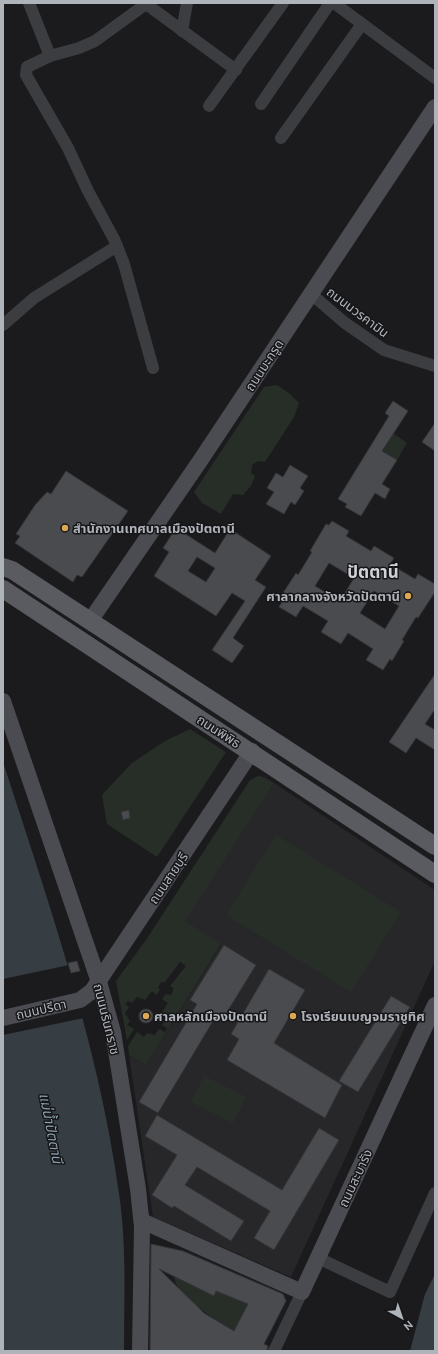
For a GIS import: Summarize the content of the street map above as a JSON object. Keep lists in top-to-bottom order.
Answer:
{
  "streets": {
    "main road": ["ถนนพิพิธ"],
    "street": [
      "ถนนนวรคามิน",
      "ถนนมะกรูด",
      "ถนนสายบุรี",
      "ถนนปรีดา",
      "ถนนนรินทราช",
      "ถนนสะบารัง"
    ]
  },
  "crossings": [
    ["ถนนนวรคามิน", "ถนนมะกรูด"],
    ["ถนนมะกรูด", "ถนนพิพิธ"],
    ["ถนนพิพิธ", "ถนนสายบุรี"],
    ["ถนนสายบุรี", "ถนนปรีดา"],
    ["ถนนสายบุรี", "ถนนนรินทราช"]
  ],
  "districts": ["ปัตตานี"],
  "water": ["แม่น้ำปัตตานี"],
  "places": [
    "สำนักงานเทศบาลเมืองปัตตานี",
    "ศาลากลางจังหวัดปัตตานี",
    "ศาลหลักเมืองปัตตานี",
    "โรงเรียนเบญจมราชูทิศ"
  ],
  "north": "bottom right"
}
